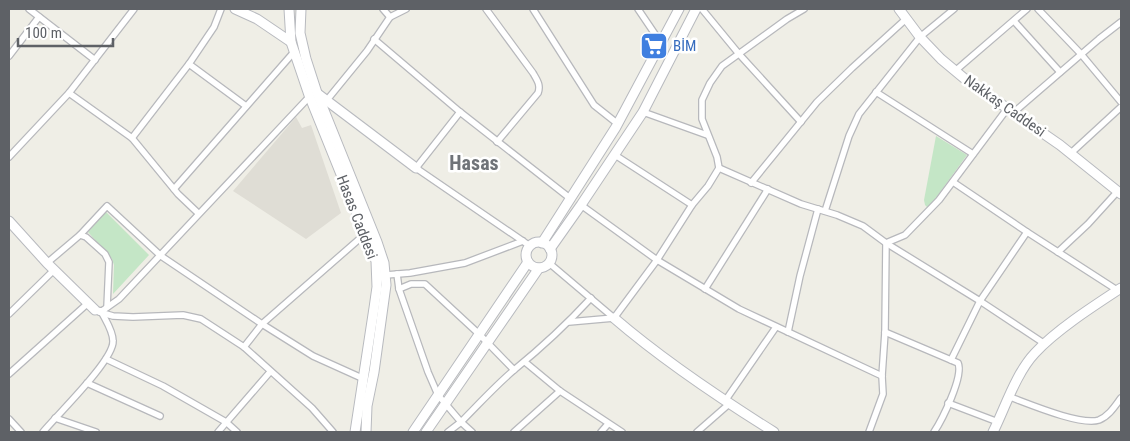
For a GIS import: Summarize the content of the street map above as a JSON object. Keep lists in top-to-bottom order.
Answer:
{
  "streets": {
    "main road": ["Nakkaş Caddesi", "Hasas Caddesi"]
  },
  "districts": ["Hasas"],
  "places": {
    "supermarket": ["BİM"]
  },
  "scale_bar": "100 m"
}
